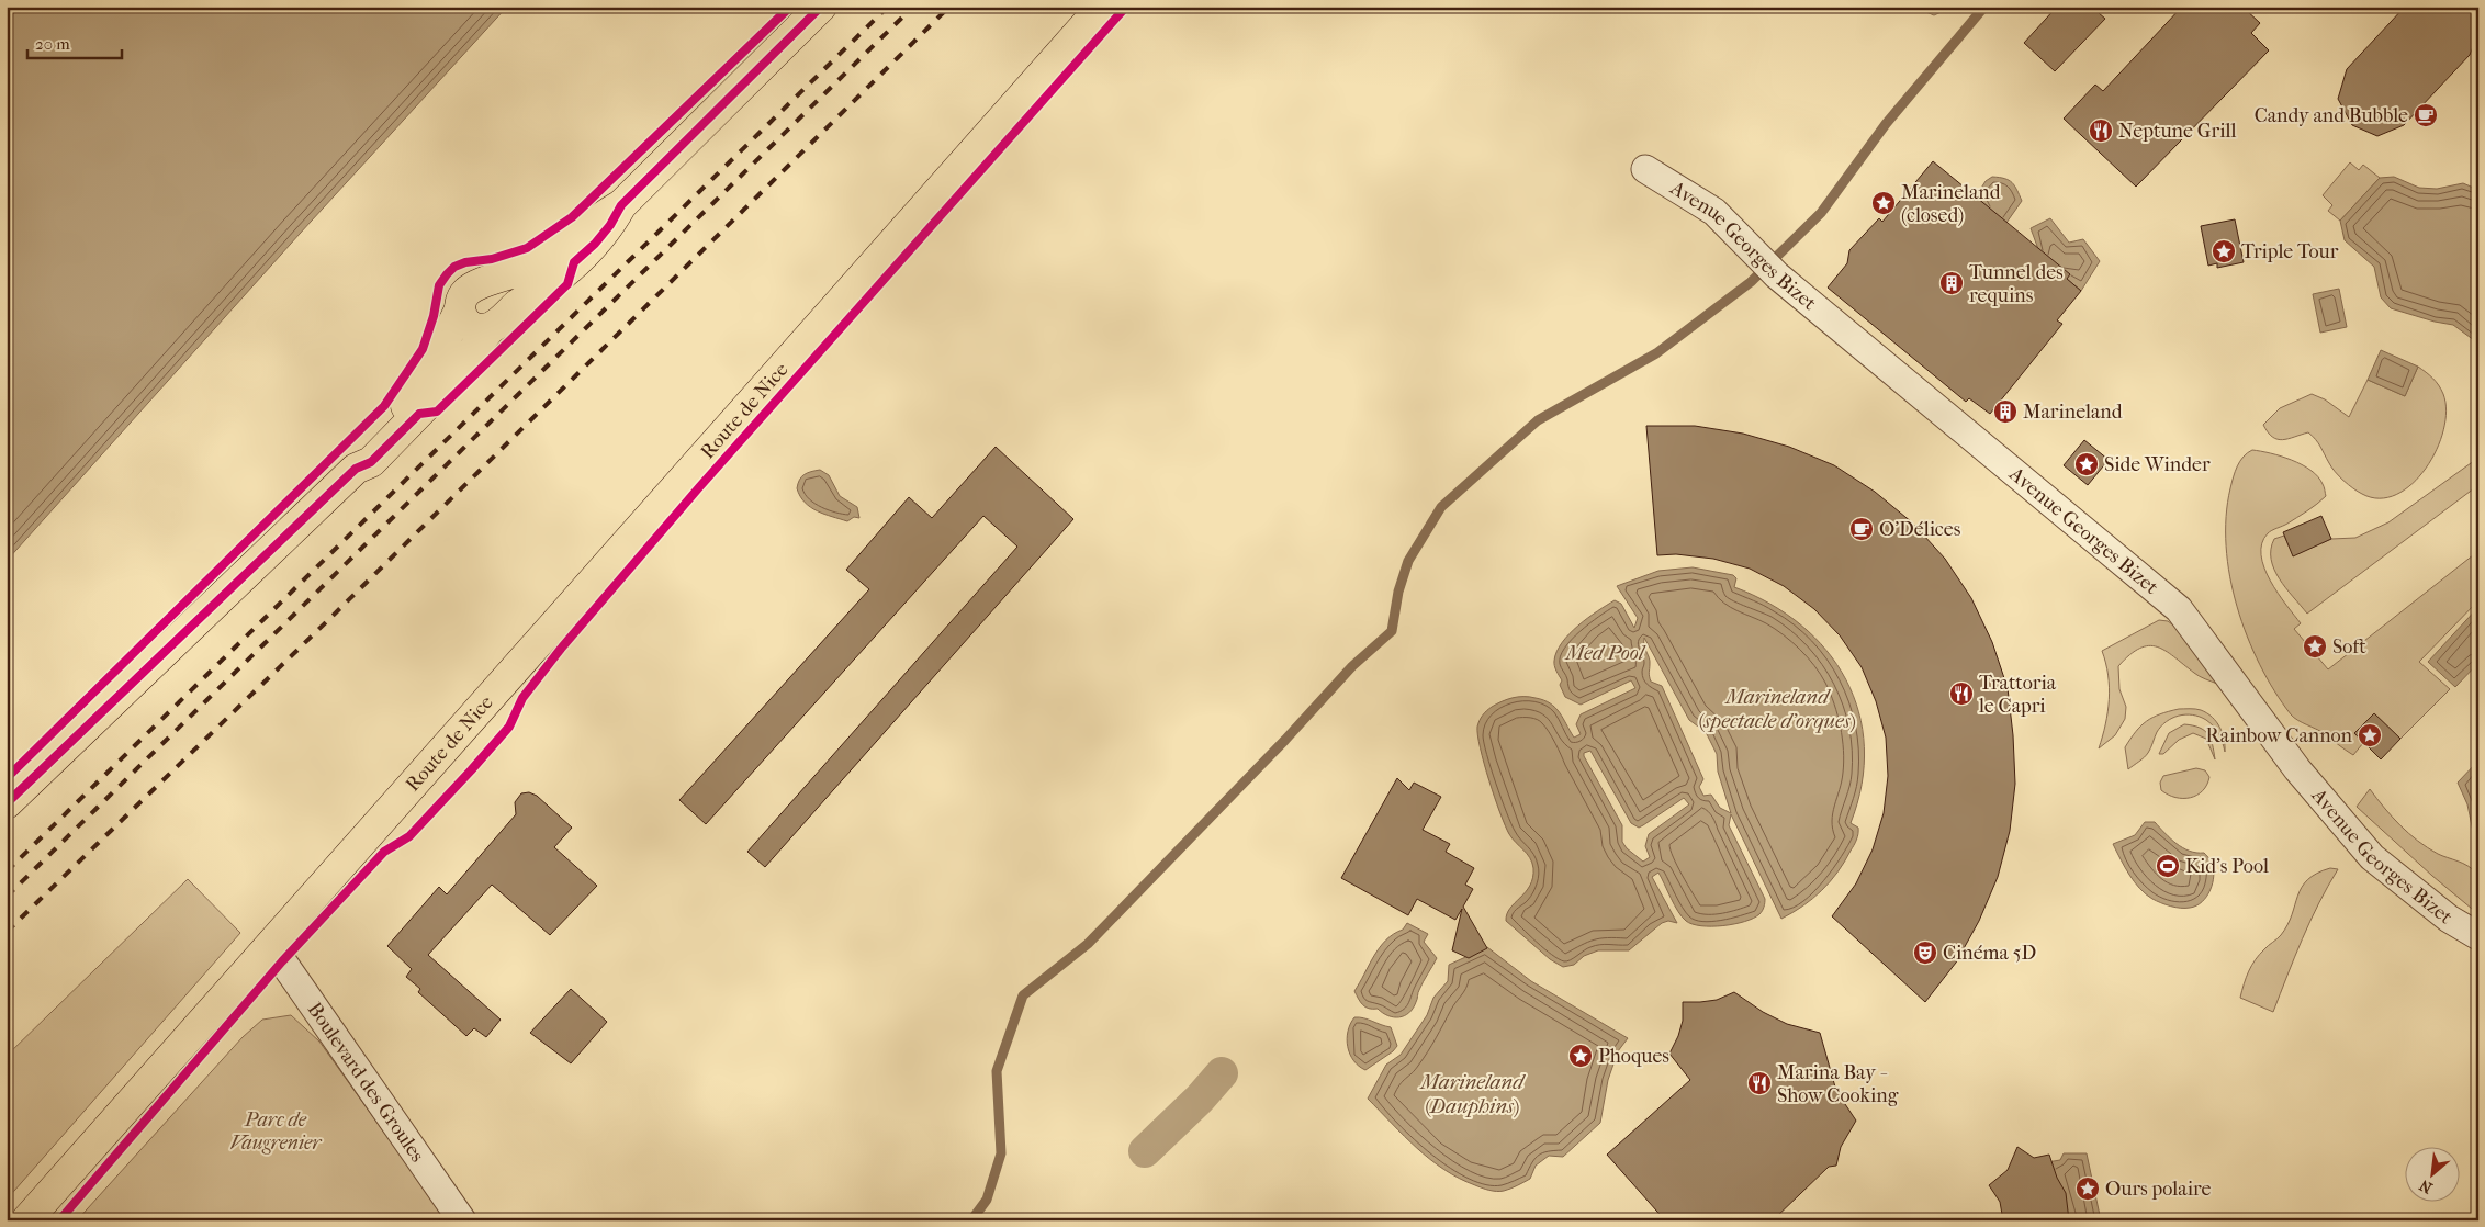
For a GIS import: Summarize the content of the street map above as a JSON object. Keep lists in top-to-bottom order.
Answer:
{
  "streets": {
    "main road": ["Route de Nice"],
    "street": ["Avenue Georges Bizet", "Boulevard des Groules"]
  },
  "crossings": [
    ["Route de Nice", "Boulevard des Groules"]
  ],
  "water": ["Med Pool", "Marineland (spectacle d'orques)", "Marineland (Dauphins)"],
  "parks": ["Parc de Vaugrenier"],
  "places": {
    "cafe": ["Candy and Bubble", "O'Délices"],
    "restaurant": ["Neptune Grill", "Trattoria le Capri", "Marina Bay - Show Cooking"],
    "place": [
      "Marineland (closed)",
      "Triple Tour",
      "Side Winder",
      "Soft",
      "Rainbow Cannon",
      "Phoques",
      "Ours polaire"
    ],
    "building": ["Tunnel des requins", "Marineland"],
    "sports": ["Kid's Pool"],
    "theatre": ["Cinéma 5D"]
  },
  "scale_bar": "20 m",
  "north": "bottom left"
}
